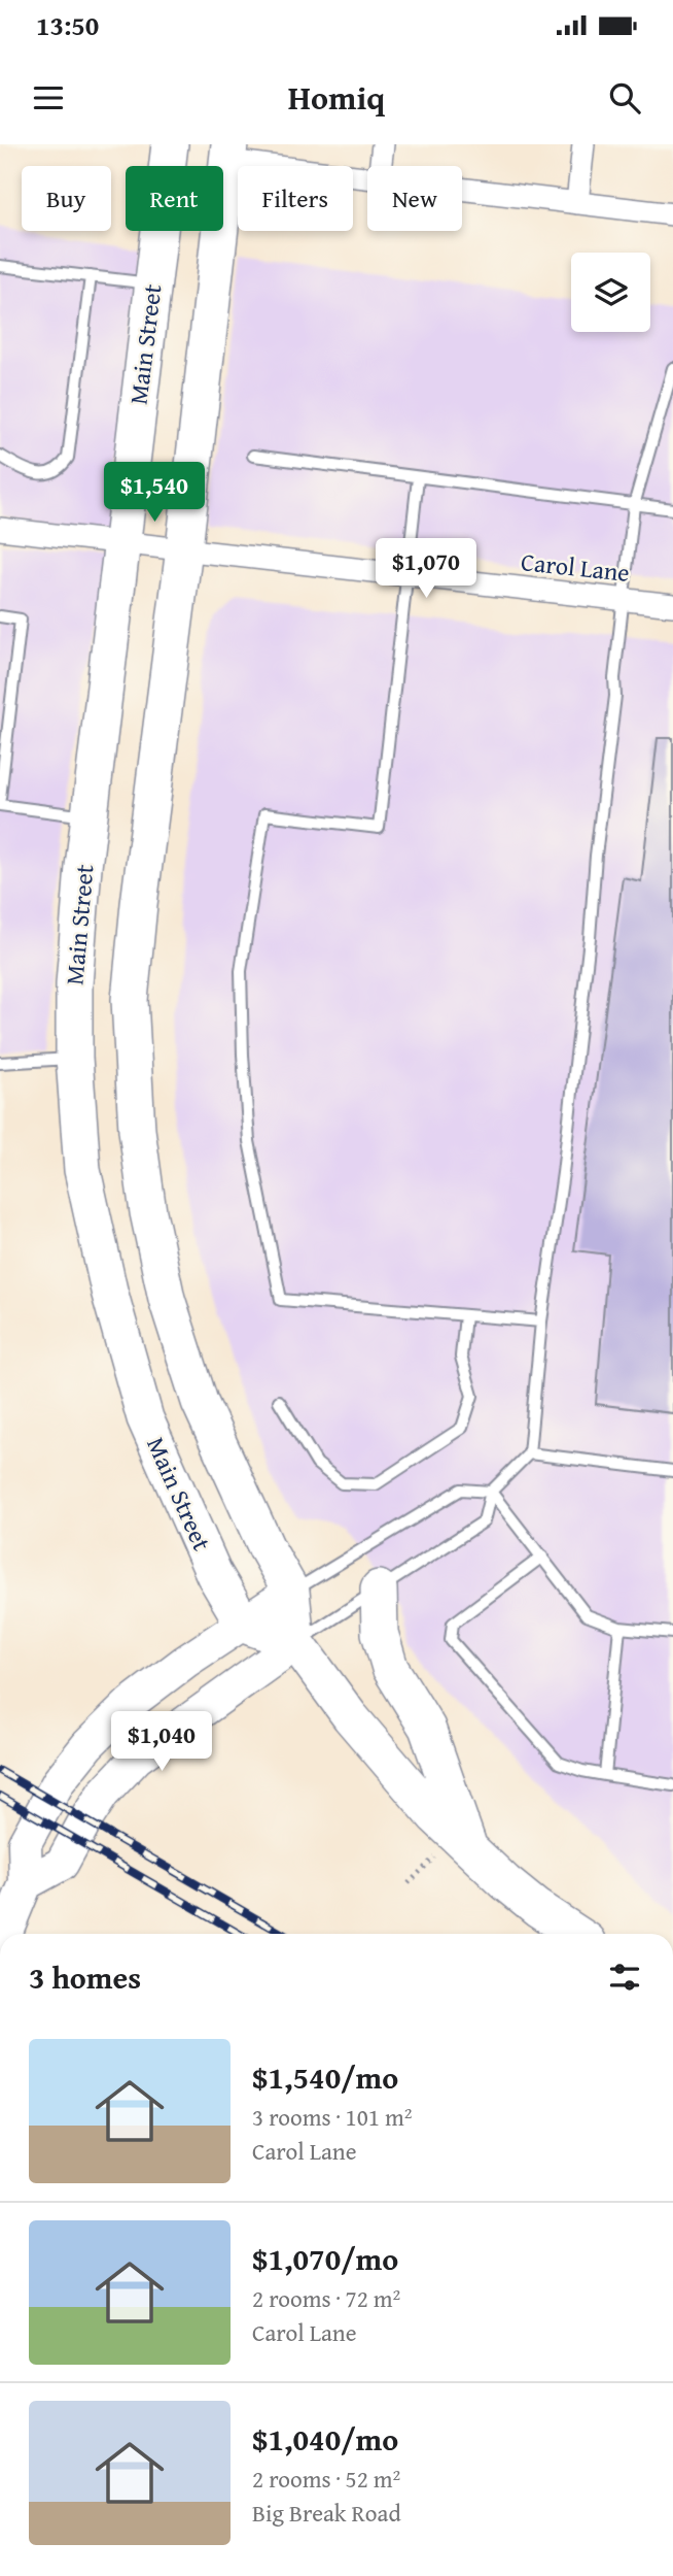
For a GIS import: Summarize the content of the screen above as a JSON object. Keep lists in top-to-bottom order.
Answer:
{
  "streets": {
    "main road": ["Main Street"],
    "street": ["Carol Lane"]
  },
  "crossings": [
    ["Main Street", "Carol Lane"]
  ],
  "page": {
    "status": "13:50",
    "header": "Homiq",
    "chip": [
      "Buy",
      "Rent",
      "Filters",
      "New"
    ],
    "price": ["$1,540", "$1,070", "$1,040"],
    "heading": "3 homes",
    "list": [
      {
        "name": "$1,540/mo",
        "note": "3 rooms · 101 m² · Carol Lane"
      },
      {
        "name": "$1,070/mo",
        "note": "2 rooms · 72 m² · Carol Lane"
      },
      {
        "name": "$1,040/mo",
        "note": "2 rooms · 52 m² · Big Break Road"
      }
    ]
  }
}
